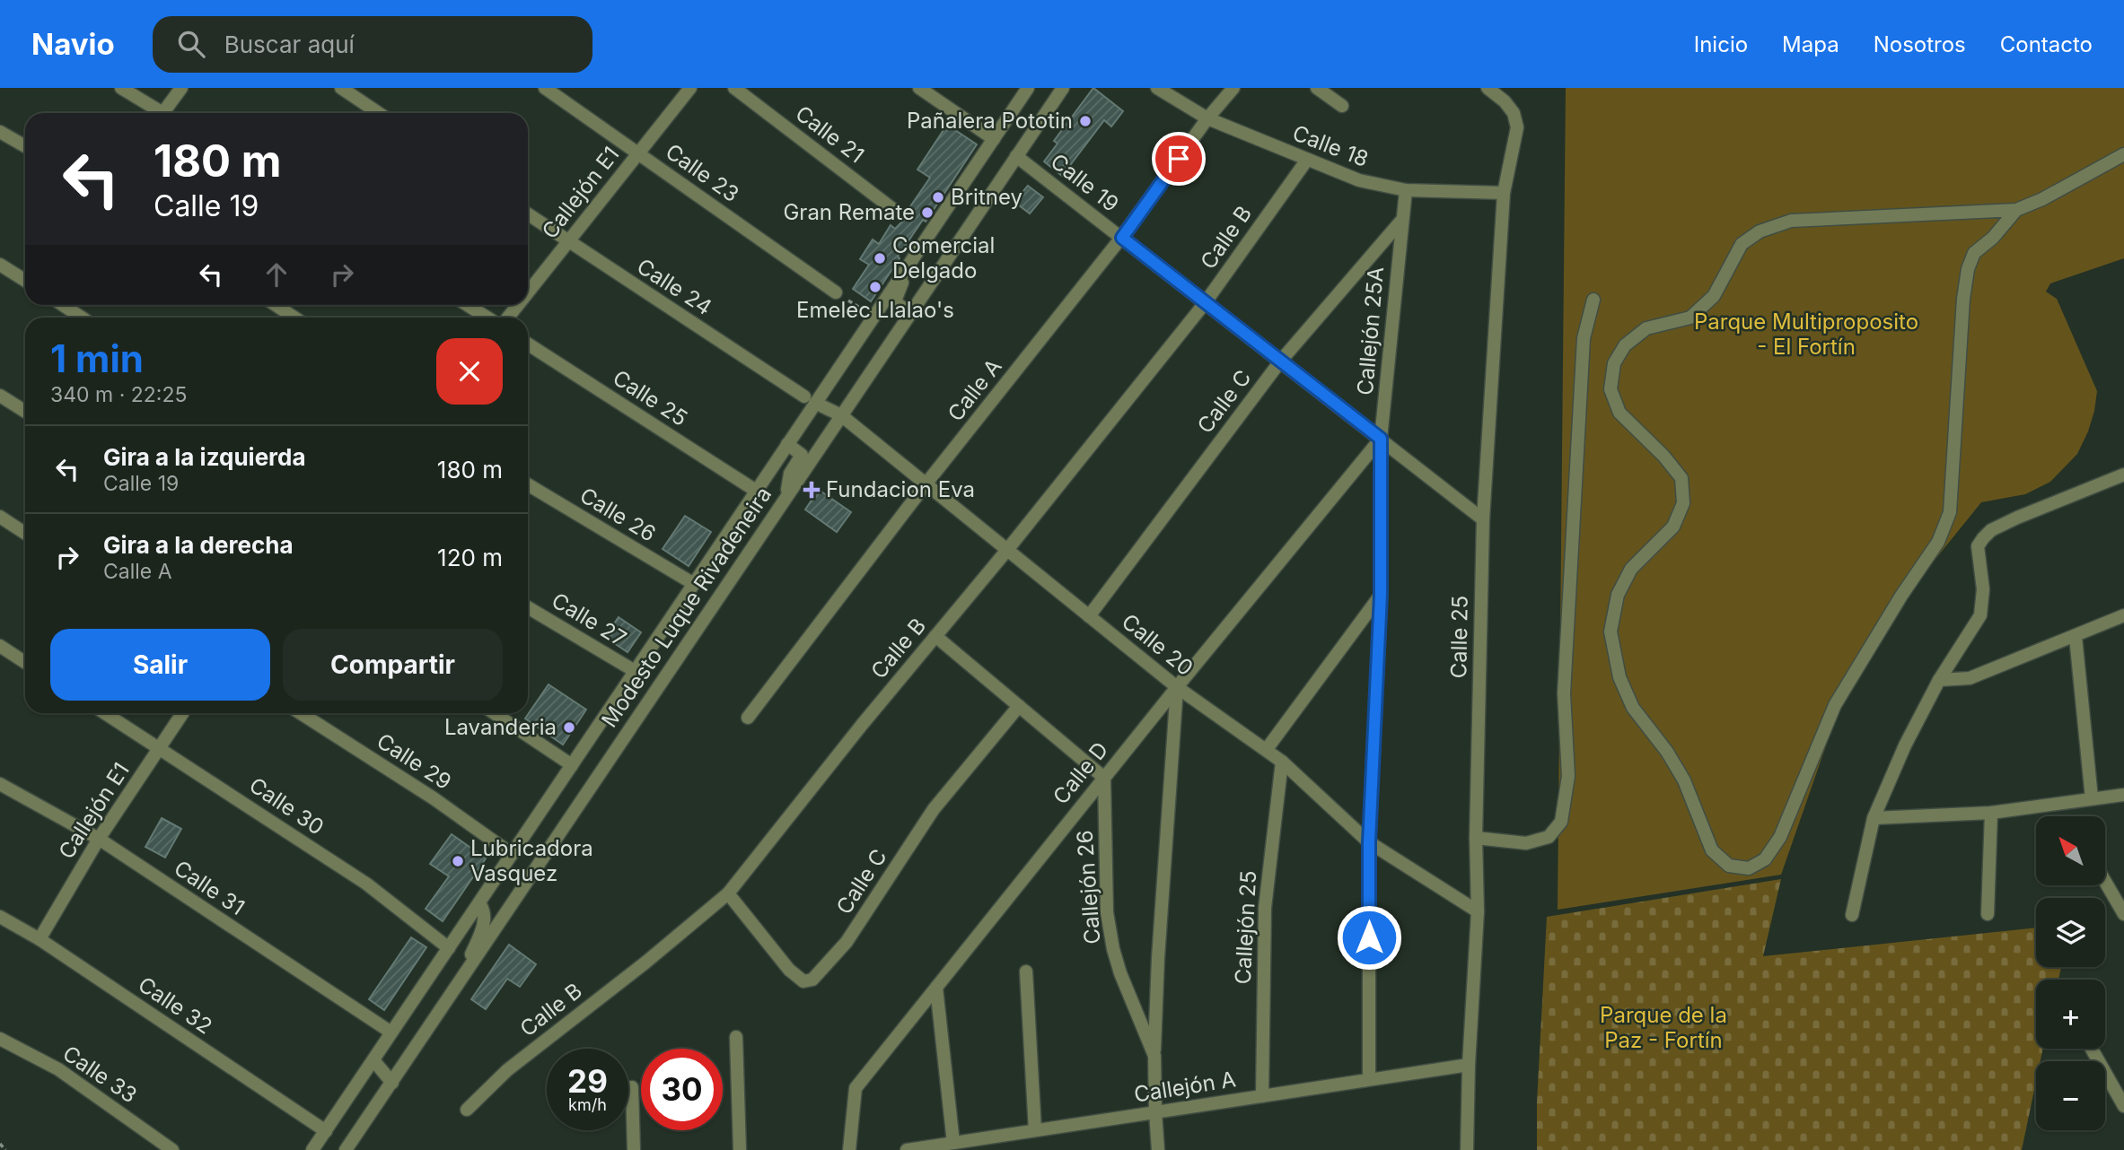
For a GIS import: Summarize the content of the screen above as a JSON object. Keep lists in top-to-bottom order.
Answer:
{
  "streets": {
    "street": [
      "Calle 21",
      "Calle 18",
      "Calle 23",
      "Calle 19",
      "Callejón E1",
      "Calle B",
      "Calle 24",
      "Callejón 25A",
      "Calle A",
      "Calle 25",
      "Calle C",
      "Calle 26",
      "Modesto Luque Rivadeneira",
      "Calle 27",
      "Calle 20",
      "Calle 29",
      "Calle D",
      "Calle 30",
      "Callejón 26",
      "Calle 31",
      "Callejón 25",
      "Calle 32",
      "Calle 33",
      "Callejón A"
    ]
  },
  "crossings": [
    ["Calle 18", "Calle B"],
    ["Calle 18", "Callejón 25A"],
    ["Calle 18", "Calle A"],
    ["Calle 18", "Calle 25"],
    ["Calle 23", "Callejón E1"],
    ["Calle 19", "Calle B"],
    ["Calle 19", "Callejón 25A"],
    ["Calle 19", "Calle A"],
    ["Calle 19", "Calle 25"],
    ["Calle 19", "Calle C"],
    ["Calle 19", "Modesto Luque Rivadeneira"],
    ["Calle 19", "Calle D"],
    ["Callejón E1", "Calle 24"],
    ["Callejón E1", "Calle 30"],
    ["Callejón E1", "Calle 31"],
    ["Callejón E1", "Calle 32"],
    ["Calle B", "Calle C"],
    ["Calle B", "Calle 20"],
    ["Calle 24", "Modesto Luque Rivadeneira"],
    ["Calle 24", "Calle 20"],
    ["Callejón 25A", "Calle C"],
    ["Callejón 25A", "Calle 20"],
    ["Callejón 25A", "Calle D"],
    ["Callejón 25A", "Callejón A"],
    ["Calle A", "Calle 20"],
    ["Calle 25", "Modesto Luque Rivadeneira"],
    ["Calle 25", "Calle 20"],
    ["Calle 25", "Callejón A"],
    ["Calle C", "Calle 20"],
    ["Calle 26", "Modesto Luque Rivadeneira"],
    ["Modesto Luque Rivadeneira", "Calle 27"],
    ["Modesto Luque Rivadeneira", "Calle 20"],
    ["Modesto Luque Rivadeneira", "Calle 29"],
    ["Modesto Luque Rivadeneira", "Calle 30"],
    ["Modesto Luque Rivadeneira", "Calle 31"],
    ["Modesto Luque Rivadeneira", "Calle 32"],
    ["Calle 20", "Calle D"],
    ["Calle 20", "Callejón 26"],
    ["Calle 20", "Callejón 25"],
    ["Calle D", "Callejón 26"],
    ["Callejón 26", "Callejón A"],
    ["Callejón 25", "Callejón A"]
  ],
  "parks": ["Parque Multiproposito - El Fortín", "Parque de la Paz - Fortín"],
  "places": {
    "other": [
      "Pañalera Pototin",
      "Britney",
      "Gran Remate",
      "Comercial Delgado",
      "Emelec Llalao's",
      "Lavanderia",
      "Lubricadora Vasquez"
    ],
    "health": ["Fundacion Eva"]
  },
  "north": "top left",
  "page": {
    "header": "Navio",
    "search": "Buscar aquí",
    "nav": [
      "Inicio",
      "Mapa",
      "Nosotros",
      "Contacto"
    ],
    "turn": ["180 m", "Calle 19"],
    "heading": ["1 min", "340 m · 22:25"],
    "list": [
      {
        "name": "Gira a la izquierda",
        "note": "Calle 19",
        "value": "180 m"
      },
      {
        "name": "Gira a la derecha",
        "note": "Calle A",
        "value": "120 m"
      }
    ],
    "buttons": ["Salir", "Compartir"],
    "map_buttons": ["+", "−"],
    "speed": "29 km/h",
    "limit": "30"
  }
}
